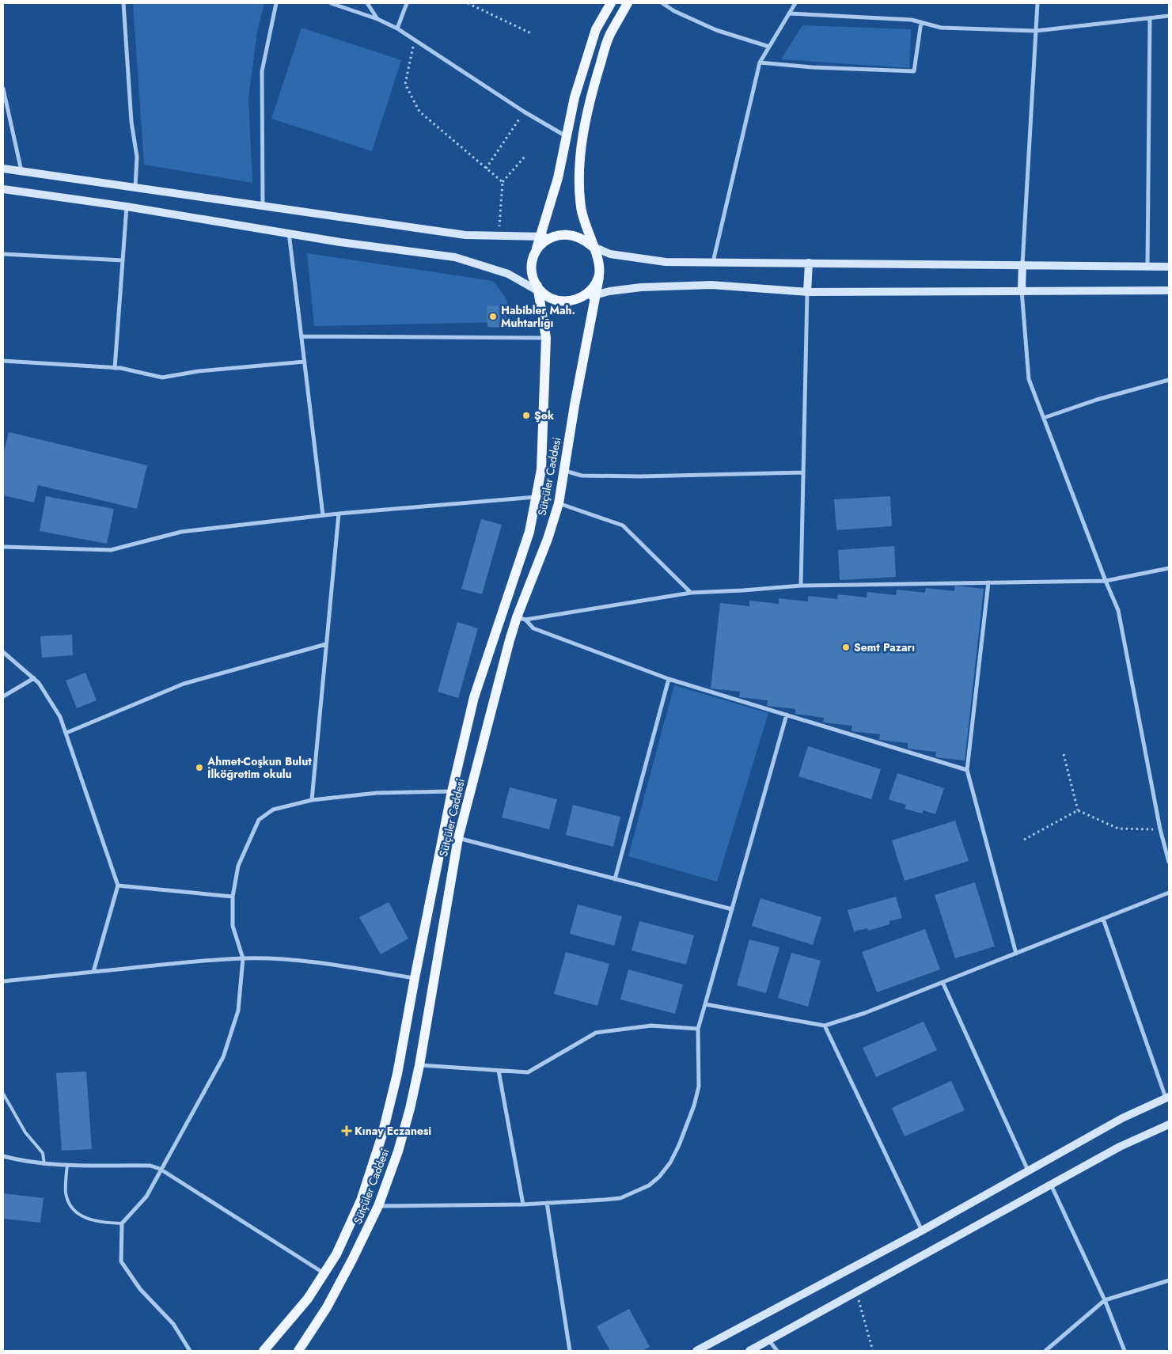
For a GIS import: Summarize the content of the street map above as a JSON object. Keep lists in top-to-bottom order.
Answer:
{
  "streets": {
    "main road": ["Sütçüler Caddesi"]
  },
  "places": {
    "other": [
      "Habibler Mah. Muhtarlığı",
      "Şok",
      "Semt Pazarı",
      "Ahmet-Coşkun Bulut İlköğretim okulu"
    ],
    "health": ["Kınay Eczanesi"]
  }
}
